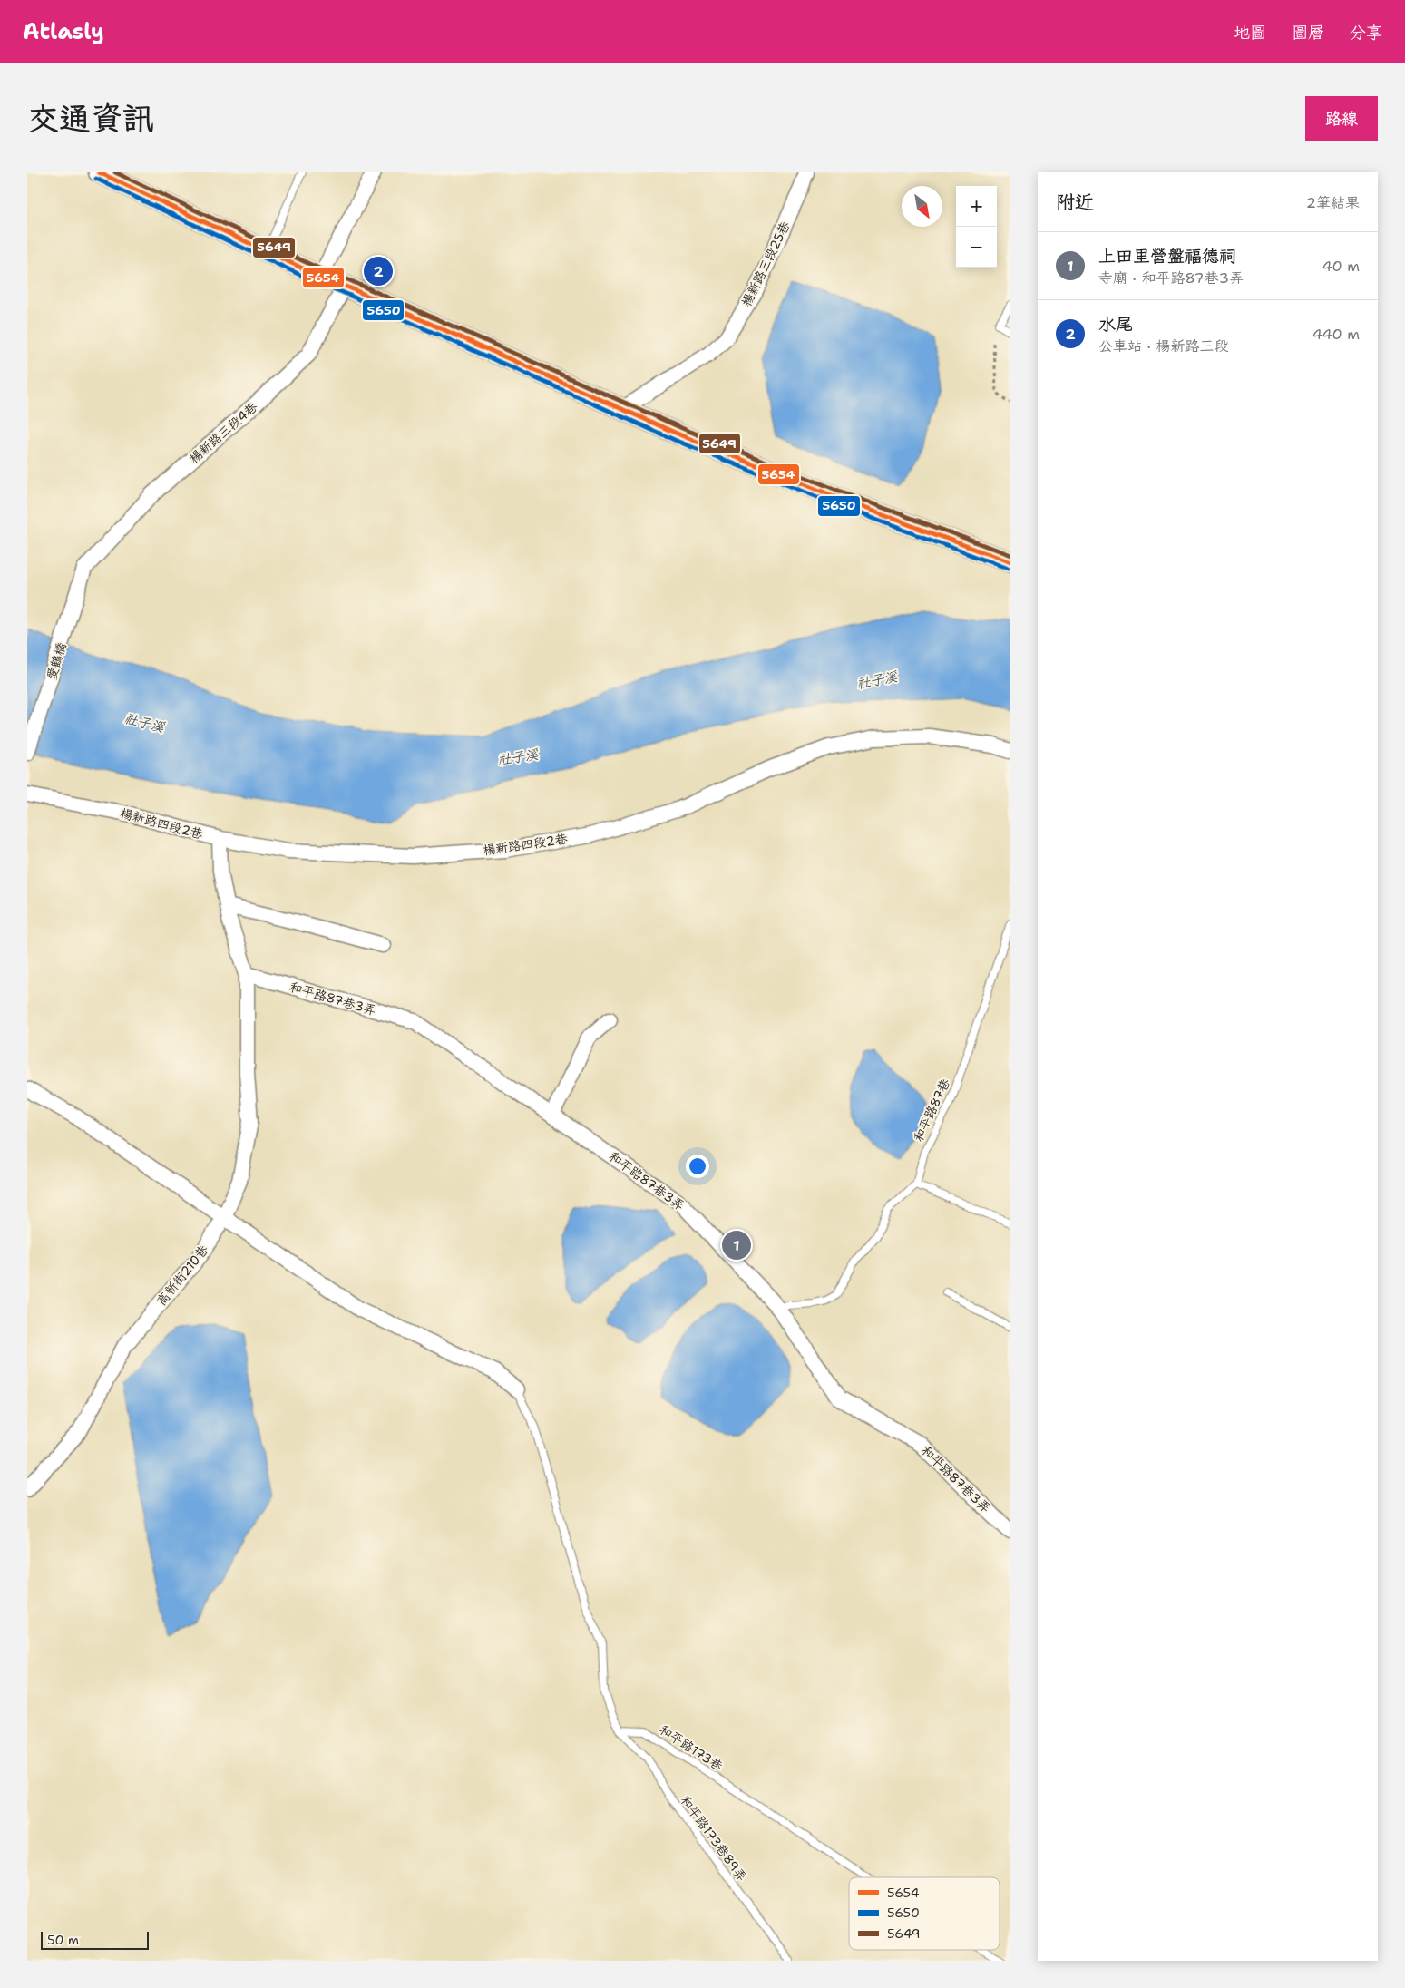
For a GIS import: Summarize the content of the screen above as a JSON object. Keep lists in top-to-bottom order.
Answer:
{
  "streets": {
    "street": [
      "楊新路三段25巷",
      "楊新路三段4巷",
      "愛鶴橋",
      "楊新路四段2巷",
      "和平路87巷3弄",
      "高新街210巷"
    ],
    "lane": ["和平路87巷", "和平路173巷", "和平路173巷89弄"]
  },
  "crossings": [
    ["楊新路三段4巷", "愛鶴橋"],
    ["楊新路四段2巷", "高新街210巷"],
    ["和平路87巷3弄", "高新街210巷"],
    ["和平路173巷", "和平路173巷89弄"]
  ],
  "water": ["社子溪"],
  "lines": ["transit line 5654", "transit line 5649", "transit line 5650"],
  "legend": ["5654", "5650", "5649"],
  "scale_bar": "50 m",
  "north": "bottom right",
  "page": {
    "header": "Atlasly",
    "nav": ["地圖", "圖層", "分享"],
    "buttons": "路線",
    "title": "交通資訊",
    "heading": ["附近", "2筆結果"],
    "map_buttons": ["+", "−"],
    "list": [
      {
        "mark": "1",
        "name": "上田里營盤福德祠",
        "note": "寺廟 · 和平路87巷3弄",
        "value": "40 m"
      },
      {
        "mark": "2",
        "name": "水尾",
        "note": "公車站 · 楊新路三段",
        "value": "440 m"
      }
    ],
    "pins": ["2", "1"],
    "scale": "50 m"
  }
}
